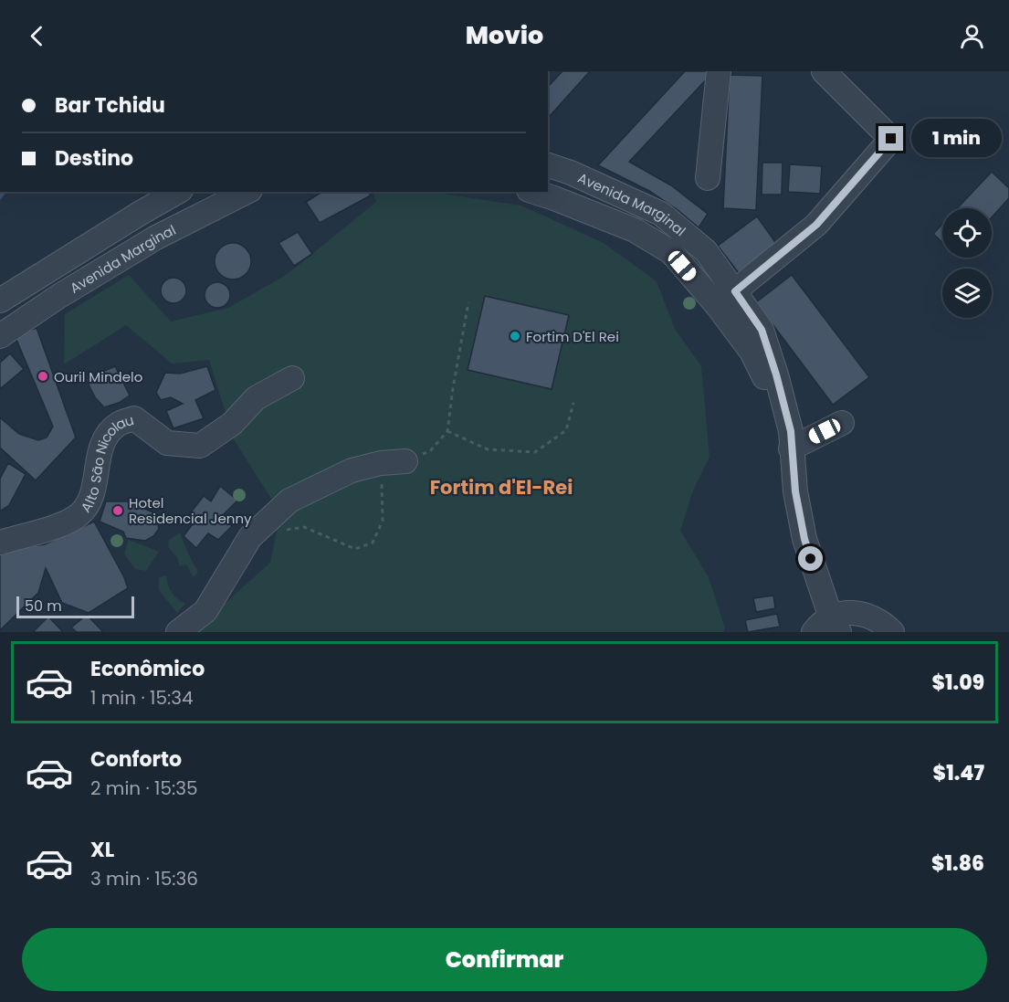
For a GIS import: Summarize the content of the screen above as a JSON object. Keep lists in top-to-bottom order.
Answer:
{
  "streets": {
    "street": ["Avenida Marginal", "Alto São Nicolau"]
  },
  "districts": ["Fortim d'El-Rei"],
  "places": ["Fortim D'El Rei", "Ouril Mindelo", "Hotel Residencial Jenny"],
  "scale_bar": "50 m",
  "page": {
    "header": "Movio",
    "banner": ["Bar Tchidu", "Destino"],
    "bubble": "1 min",
    "scale": "50 m",
    "list": [
      {
        "name": "Econômico",
        "note": "1 min · 15:34",
        "value": "$1.09"
      },
      {
        "name": "Conforto",
        "note": "2 min · 15:35",
        "value": "$1.47"
      },
      {
        "name": "XL",
        "note": "3 min · 15:36",
        "value": "$1.86"
      }
    ],
    "buttons": "Confirmar"
  }
}
